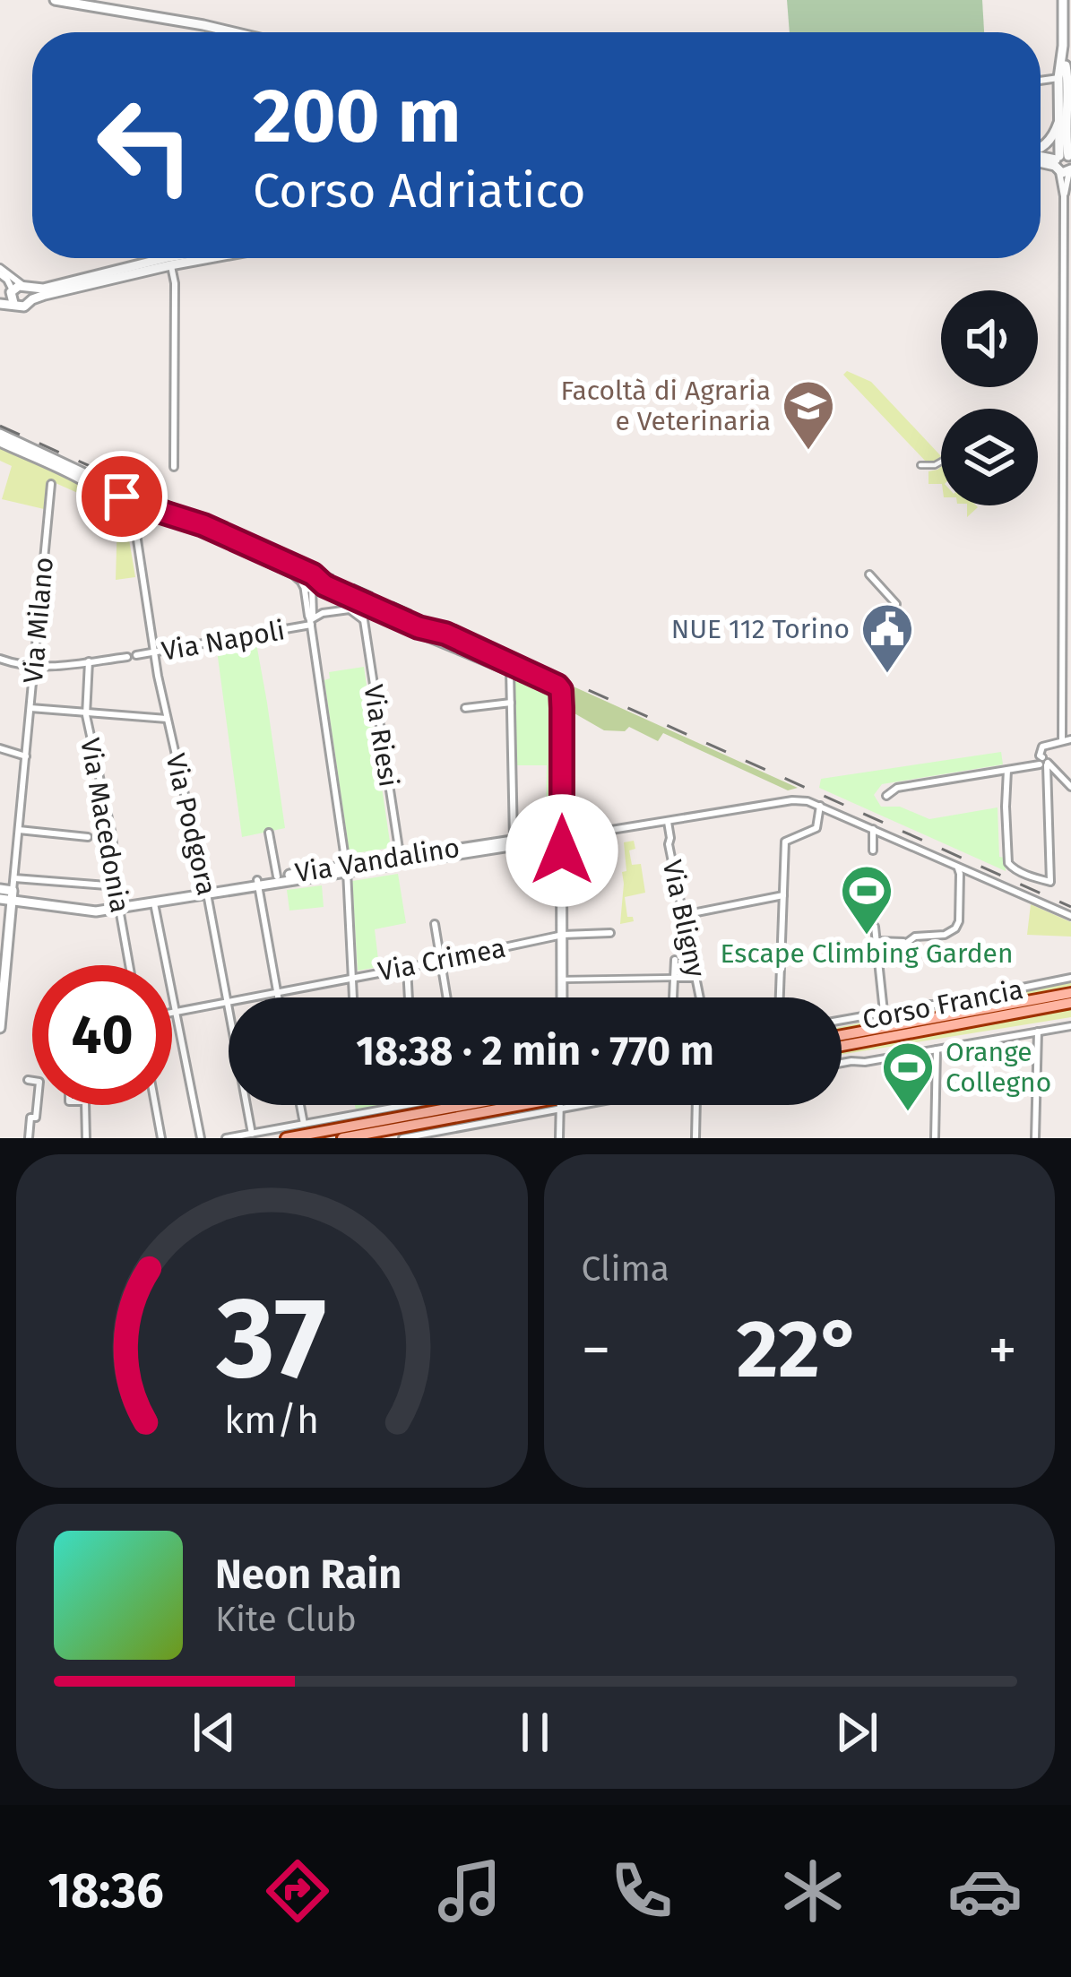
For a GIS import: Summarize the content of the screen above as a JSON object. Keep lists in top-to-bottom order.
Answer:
{
  "streets": {
    "main road": ["Corso Francia"],
    "street": [
      "Via Milano",
      "Via Napoli",
      "Via Riesi",
      "Via Podgora",
      "Via Macedonia",
      "Via Vandalino",
      "Via Bligny",
      "Via Crimea"
    ]
  },
  "crossings": [
    ["Via Milano", "Via Napoli"],
    ["Via Milano", "Via Vandalino"],
    ["Via Napoli", "Via Riesi"],
    ["Via Napoli", "Via Podgora"],
    ["Via Napoli", "Via Macedonia"],
    ["Via Riesi", "Via Vandalino"],
    ["Via Podgora", "Via Vandalino"],
    ["Via Podgora", "Via Crimea"],
    ["Via Macedonia", "Via Vandalino"],
    ["Via Vandalino", "Via Bligny"]
  ],
  "places": {
    "school or university": ["Facoltà di Agraria e Veterinaria"],
    "public building": ["NUE 112 Torino"],
    "sports": ["Escape Climbing Garden", "Orange Collegno"]
  },
  "page": {
    "turn": ["200 m", "Corso Adriatico"],
    "limit": "40",
    "trip": "18:38 · 2 min · 770 m",
    "tile": "Clima",
    "heat": ["−", "22°", "+"],
    "song": ["Neon Rain", "Kite Club"],
    "tabs": "18:36",
    "gauge": ["37", "km/h"]
  }
}
